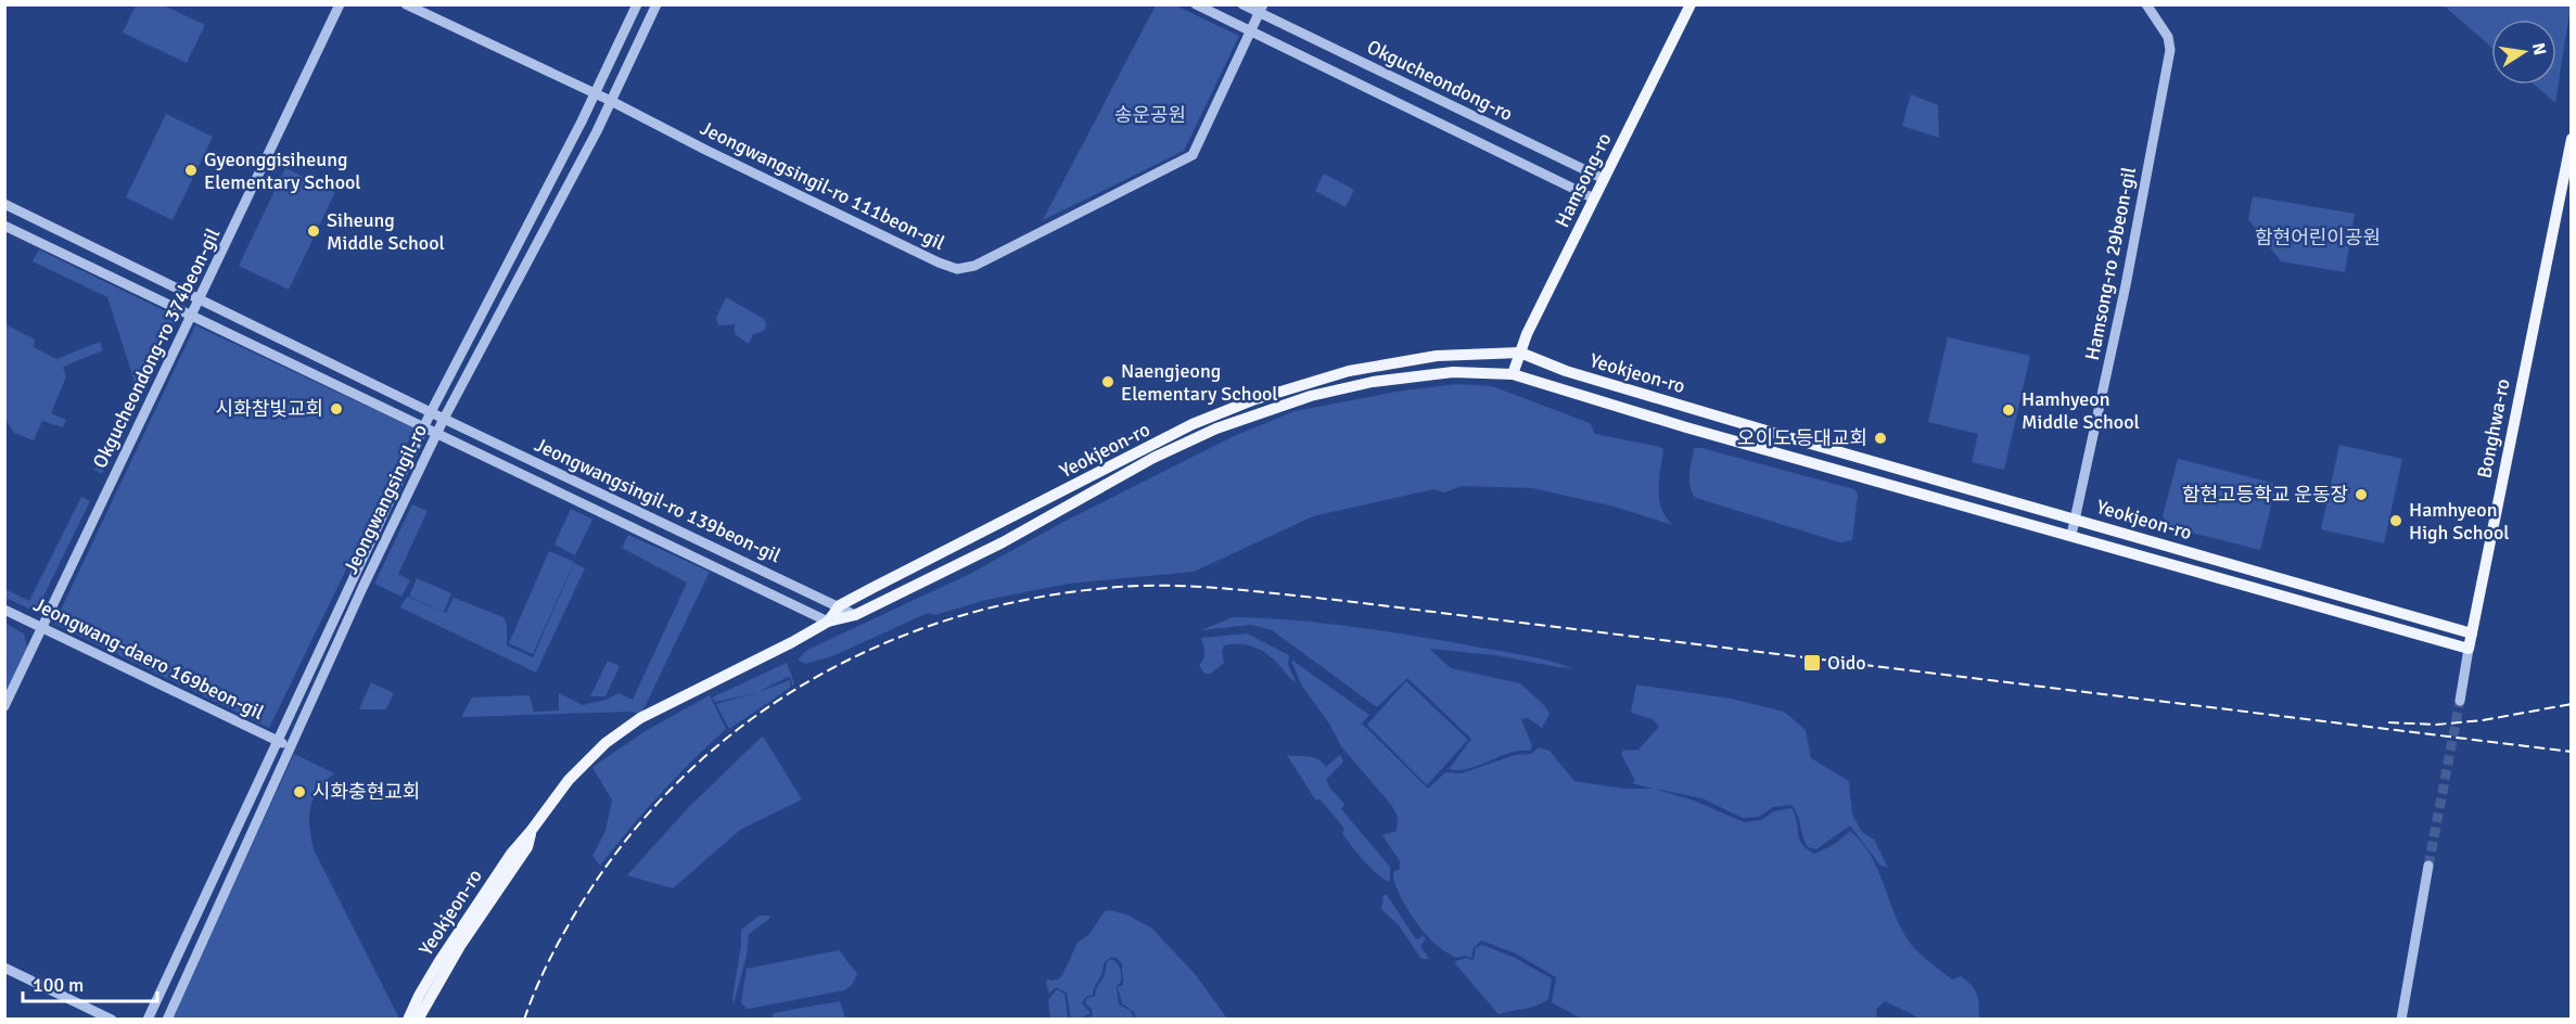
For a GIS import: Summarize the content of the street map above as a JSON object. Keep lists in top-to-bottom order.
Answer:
{
  "streets": {
    "main road": ["Hamsong-ro", "Yeokjeon-ro", "Bonghwa-ro"],
    "street": [
      "Okgucheondong-ro",
      "Jeongwangsingil-ro 111beon-gil",
      "Hamsong-ro 29beon-gil",
      "Okgucheondong-ro 374beon-gil",
      "Jeongwangsingil-ro",
      "Jeongwangsingil-ro 139beon-gil",
      "Jeongwang-daero 169beon-gil"
    ]
  },
  "crossings": [
    ["Okgucheondong-ro", "Hamsong-ro"],
    ["Okgucheondong-ro", "Jeongwangsingil-ro 111beon-gil"],
    ["Hamsong-ro", "Yeokjeon-ro"],
    ["Jeongwangsingil-ro 111beon-gil", "Jeongwangsingil-ro"],
    ["Hamsong-ro 29beon-gil", "Yeokjeon-ro"],
    ["Okgucheondong-ro 374beon-gil", "Jeongwangsingil-ro 139beon-gil"],
    ["Okgucheondong-ro 374beon-gil", "Jeongwang-daero 169beon-gil"],
    ["Yeokjeon-ro", "Bonghwa-ro"],
    ["Yeokjeon-ro", "Jeongwangsingil-ro 139beon-gil"],
    ["Jeongwangsingil-ro", "Jeongwangsingil-ro 139beon-gil"],
    ["Jeongwangsingil-ro", "Jeongwang-daero 169beon-gil"]
  ],
  "parks": ["송운공원", "함현어린이공원"],
  "places": {
    "other": [
      "Gyeonggisiheung Elementary School",
      "Siheung Middle School",
      "Naengjeong Elementary School",
      "시화참빛교회",
      "Hamhyeon Middle School",
      "오이도 등대교회",
      "함현고등학교 운동장",
      "Hamhyeon High School",
      "시화충현교회"
    ],
    "transit": ["Oido"]
  },
  "scale_bar": "100 m",
  "north": "right"
}
